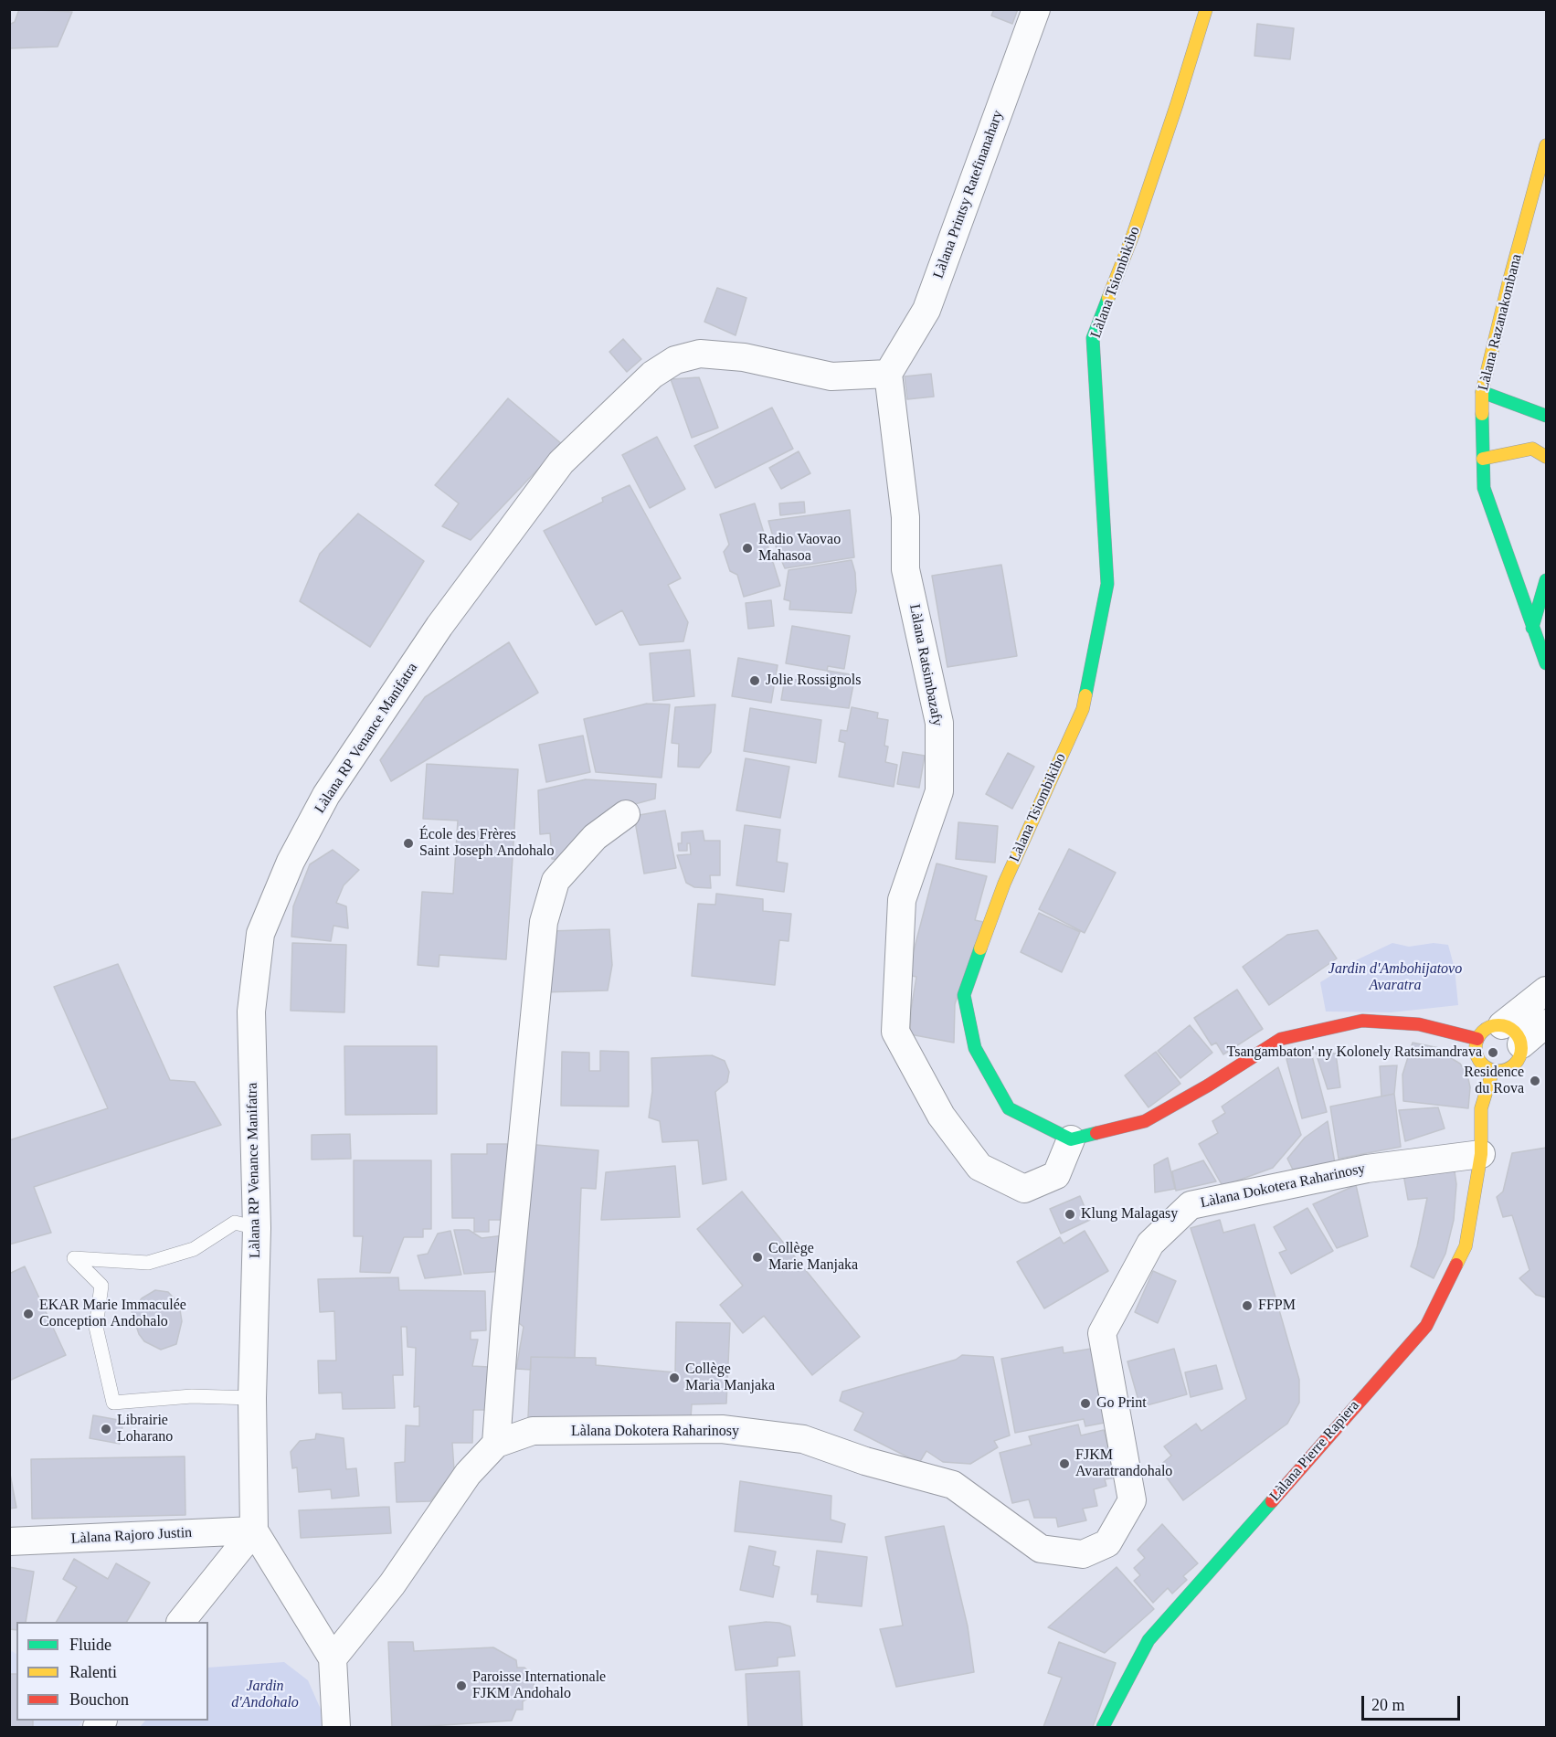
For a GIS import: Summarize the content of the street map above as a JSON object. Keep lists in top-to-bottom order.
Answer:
{
  "streets": {
    "street": [
      "Làlana Printsy Ratefinanahary",
      "Làlana Tsiombikibo",
      "Làlana Razanakombana",
      "Làlana Ratsimbazafy",
      "Làlana RP Venance Manifatra",
      "Làlana Dokotera Raharinosy",
      "Làlana Pierre Rapiera",
      "Làlana Rajoro Justin"
    ]
  },
  "crossings": [
    ["Làlana Printsy Ratefinanahary", "Làlana Ratsimbazafy"],
    ["Làlana Printsy Ratefinanahary", "Làlana RP Venance Manifatra"],
    ["Làlana Tsiombikibo", "Làlana Ratsimbazafy"],
    ["Làlana Ratsimbazafy", "Làlana RP Venance Manifatra"],
    ["Làlana RP Venance Manifatra", "Làlana Rajoro Justin"],
    ["Làlana Dokotera Raharinosy", "Làlana Pierre Rapiera"]
  ],
  "parks": ["Jardin d'Ambohijatovo Avaratra", "Jardin d'Andohalo"],
  "places": [
    "Radio Vaovao Mahasoa",
    "Jolie Rossignols",
    "École des Frères Saint Joseph Andohalo",
    "Tsangambaton' ny Kolonely Ratsimandrava",
    "Residence du Rova",
    "Klung Malagasy",
    "Collège Marie Manjaka",
    "FFPM",
    "EKAR Marie Immaculée Conception Andohalo",
    "Collège Maria Manjaka",
    "Go Print",
    "Librairie Loharano",
    "FJKM Avaratrandohalo",
    "Paroisse Internationale FJKM Andohalo"
  ],
  "legend": ["Fluide", "Ralenti", "Bouchon"],
  "scale_bar": "20 m"
}
